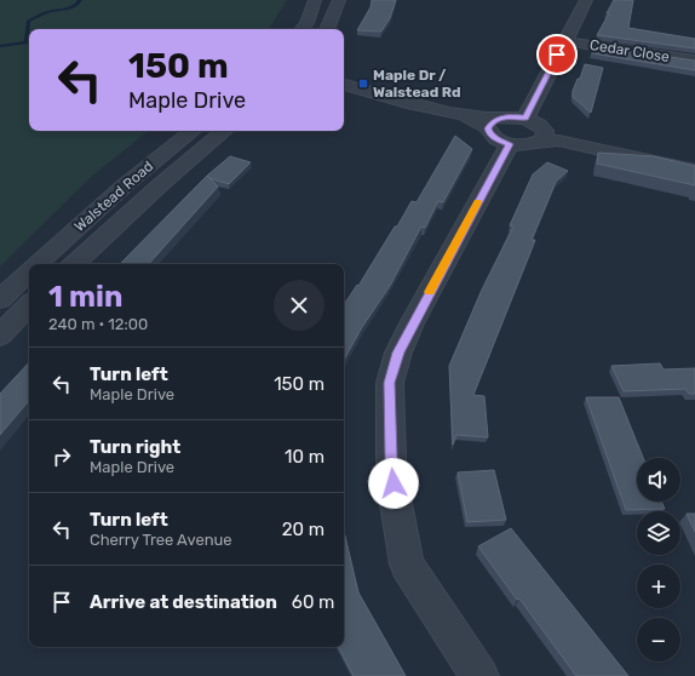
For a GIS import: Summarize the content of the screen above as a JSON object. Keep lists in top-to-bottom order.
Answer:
{
  "streets": {
    "street": ["Cedar Close", "Walstead Road"]
  },
  "places": {
    "transit": ["Maple Dr / Walstead Rd"]
  },
  "page": {
    "turn": ["150 m", "Maple Drive"],
    "heading": ["1 min", "240 m · 12:00"],
    "list": [
      {
        "name": "Turn left",
        "note": "Maple Drive",
        "value": "150 m"
      },
      {
        "name": "Turn right",
        "note": "Maple Drive",
        "value": "10 m"
      },
      {
        "name": "Turn left",
        "note": "Cherry Tree Avenue",
        "value": "20 m"
      },
      {
        "name": "Arrive at destination",
        "value": "60 m"
      }
    ],
    "map_buttons": ["+", "−"]
  }
}
